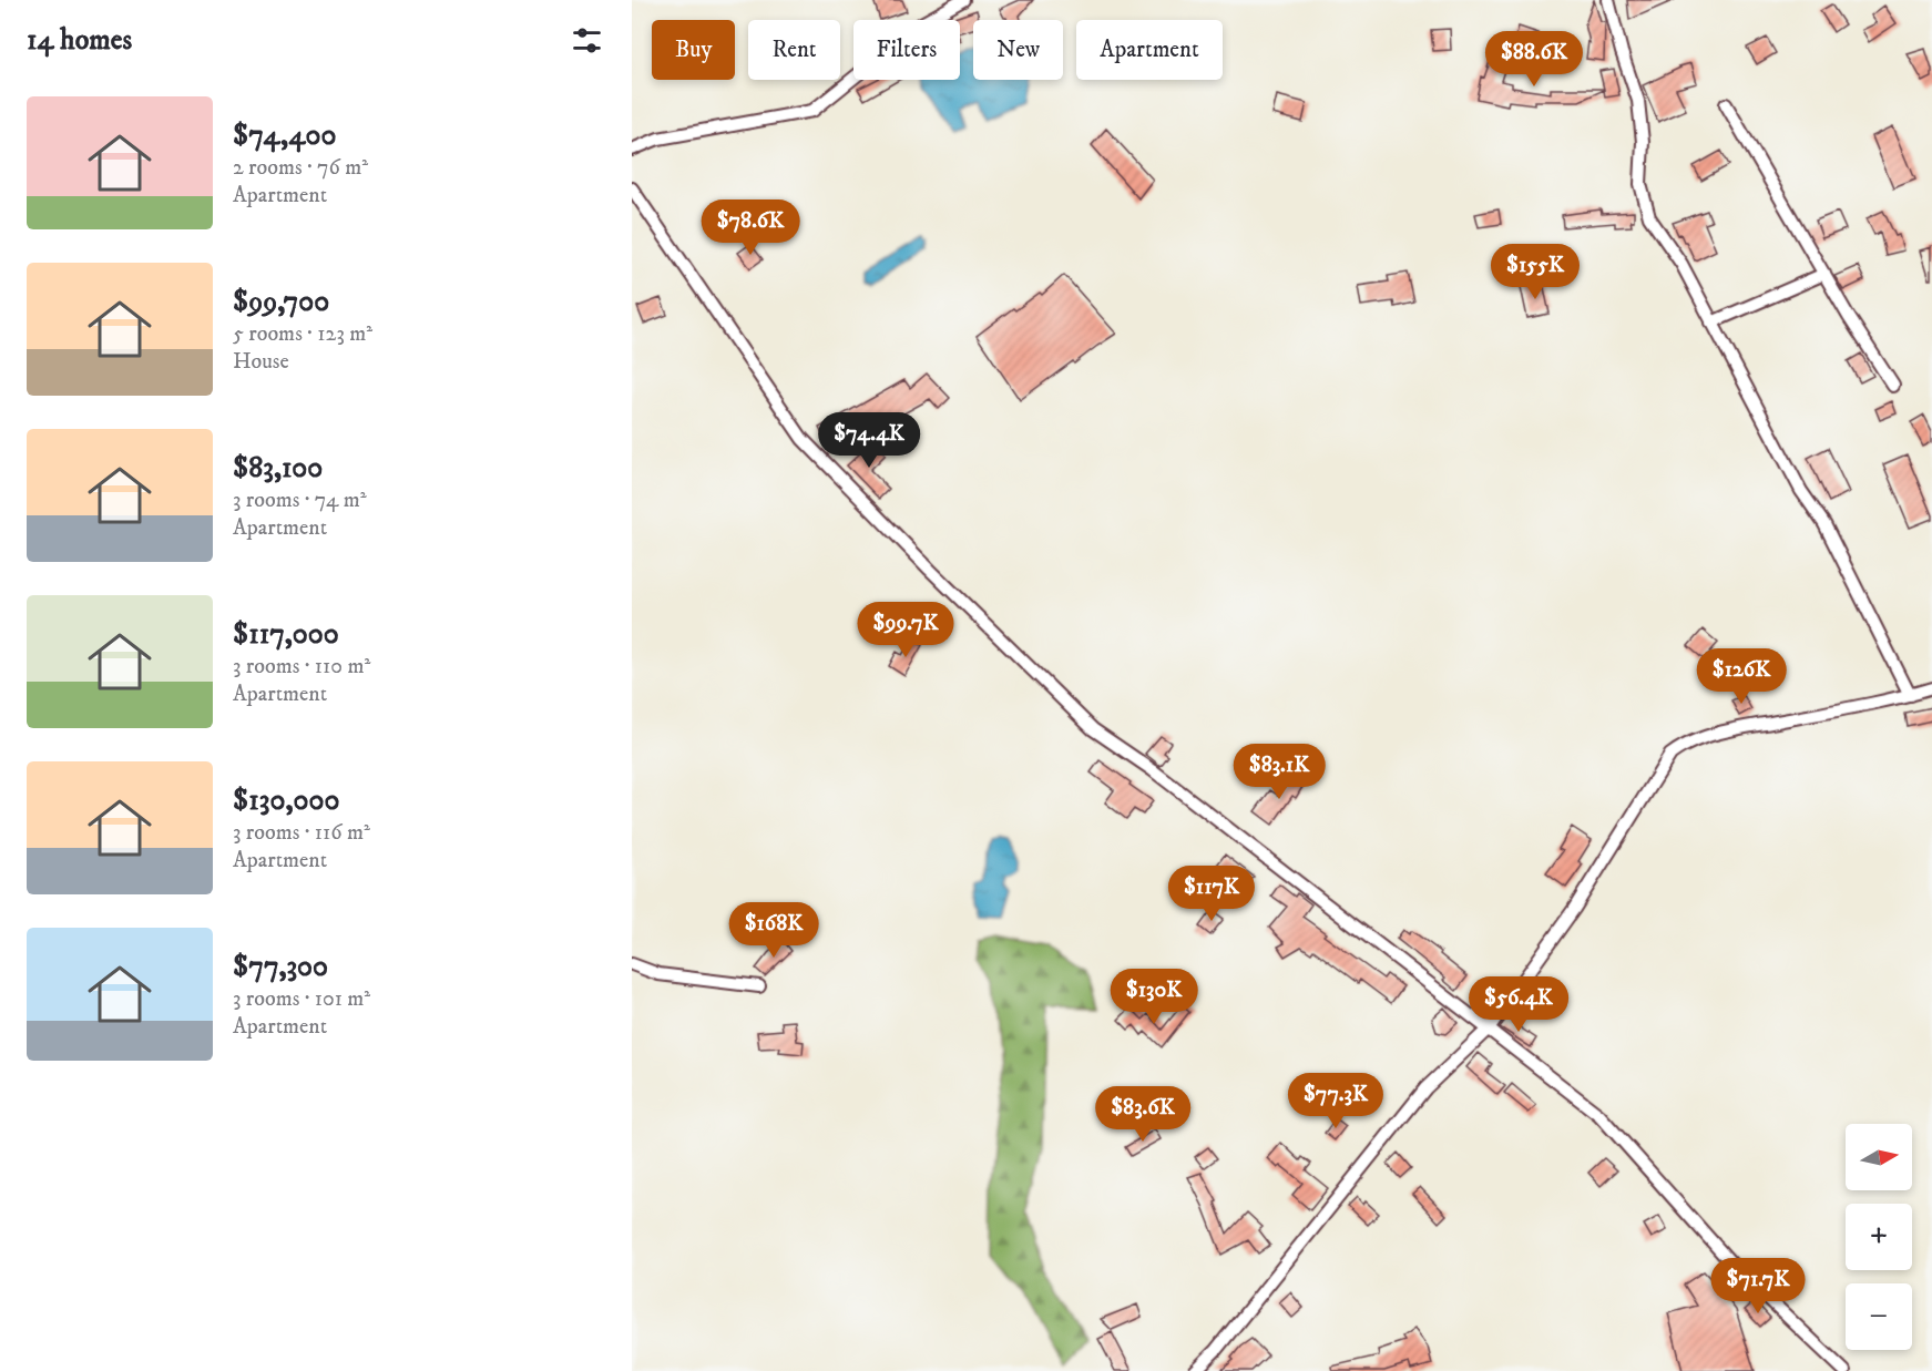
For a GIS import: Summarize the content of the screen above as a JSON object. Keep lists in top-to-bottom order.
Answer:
{
  "north": "right",
  "page": {
    "heading": "14 homes",
    "chip": [
      "Buy",
      "Rent",
      "Filters",
      "New",
      "Apartment"
    ],
    "price": [
      "$88.6K",
      "$78.6K",
      "$155K",
      "$74.4K",
      "$99.7K",
      "$126K",
      "$83.1K",
      "$117K",
      "$168K",
      "$130K",
      "$56.4K",
      "$77.3K",
      "$83.6K",
      "$71.7K"
    ],
    "list": [
      {
        "name": "$74,400",
        "note": "2 rooms · 76 m² · Apartment"
      },
      {
        "name": "$99,700",
        "note": "5 rooms · 123 m² · House"
      },
      {
        "name": "$83,100",
        "note": "3 rooms · 74 m² · Apartment"
      },
      {
        "name": "$117,000",
        "note": "3 rooms · 110 m² · Apartment"
      },
      {
        "name": "$130,000",
        "note": "3 rooms · 116 m² · Apartment"
      },
      {
        "name": "$77,300",
        "note": "3 rooms · 101 m² · Apartment"
      }
    ],
    "map_buttons": ["+", "−"]
  }
}
